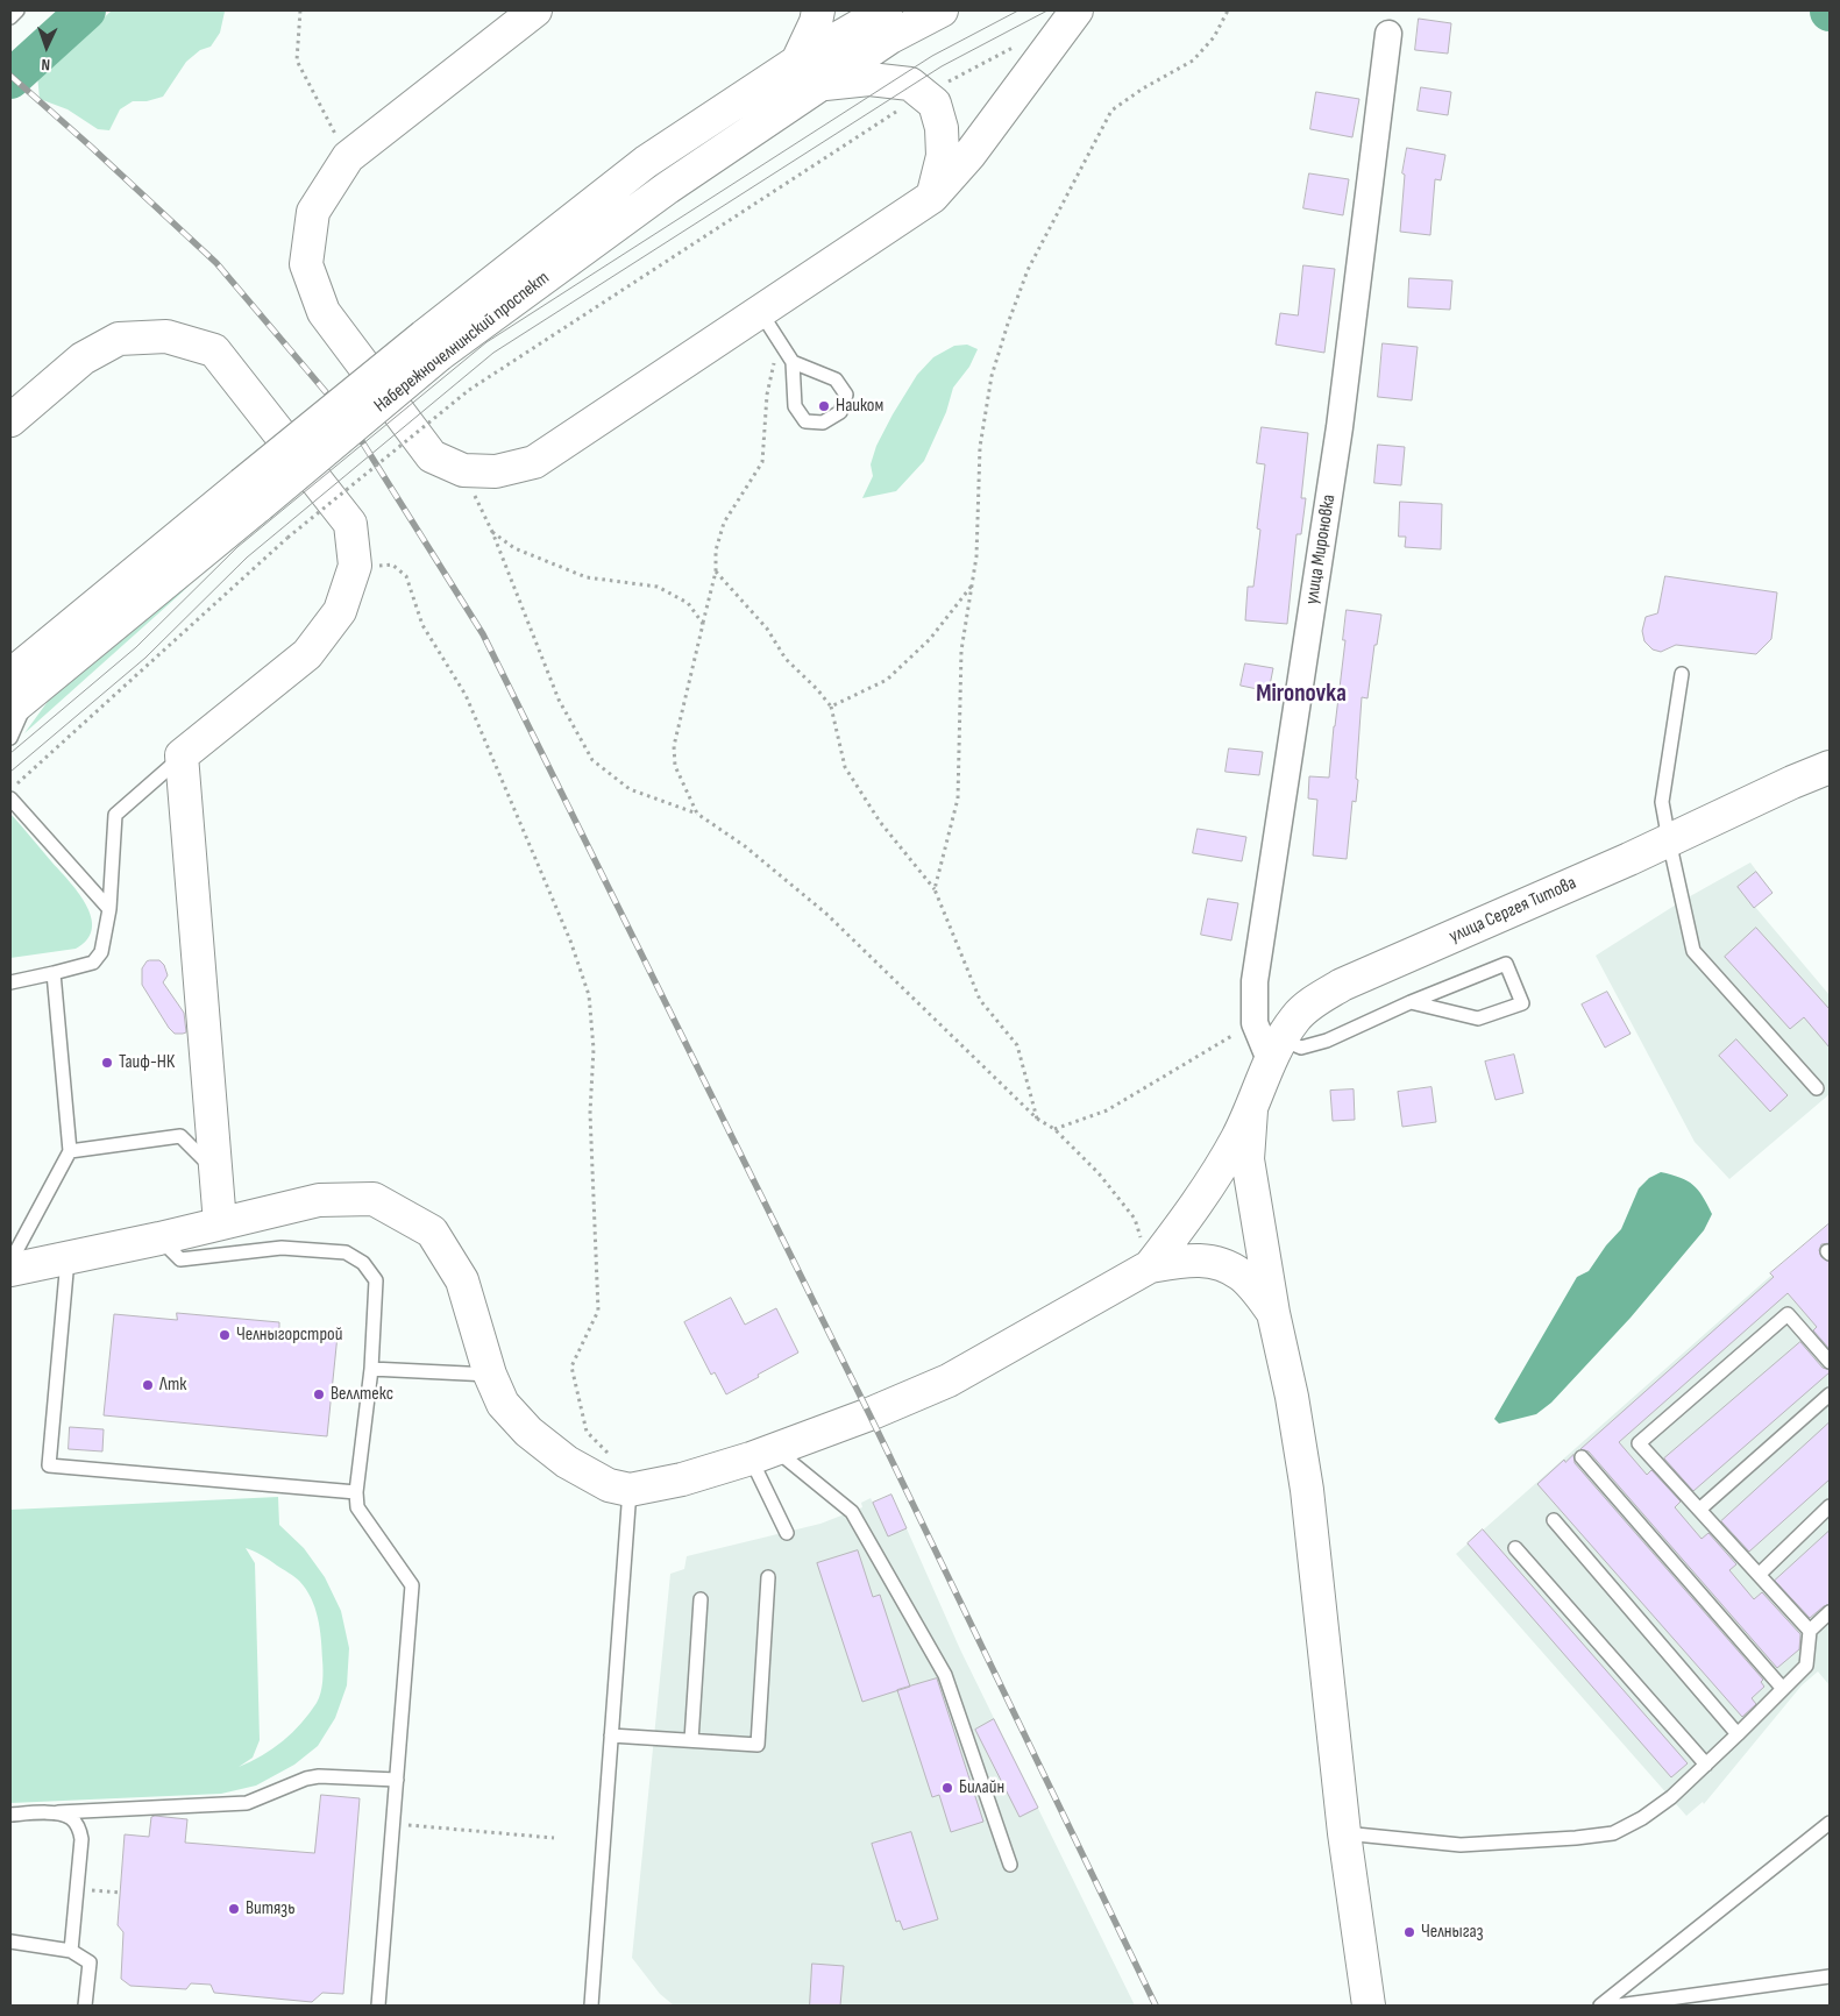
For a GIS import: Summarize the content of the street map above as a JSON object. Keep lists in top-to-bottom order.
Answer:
{
  "streets": {
    "main road": ["Набережночелнинский проспект", "улица Сергея Титова"],
    "street": ["улица Мироновка"]
  },
  "crossings": [
    ["улица Мироновка", "улица Сергея Титова"]
  ],
  "districts": ["Mironovka"],
  "places": [
    "Наиком",
    "Таиф-НК",
    "Челныгорстрой",
    "Лтк",
    "Веллтекс",
    "Билайн",
    "Витязь",
    "Челныгаз"
  ],
  "north": "bottom"
}
